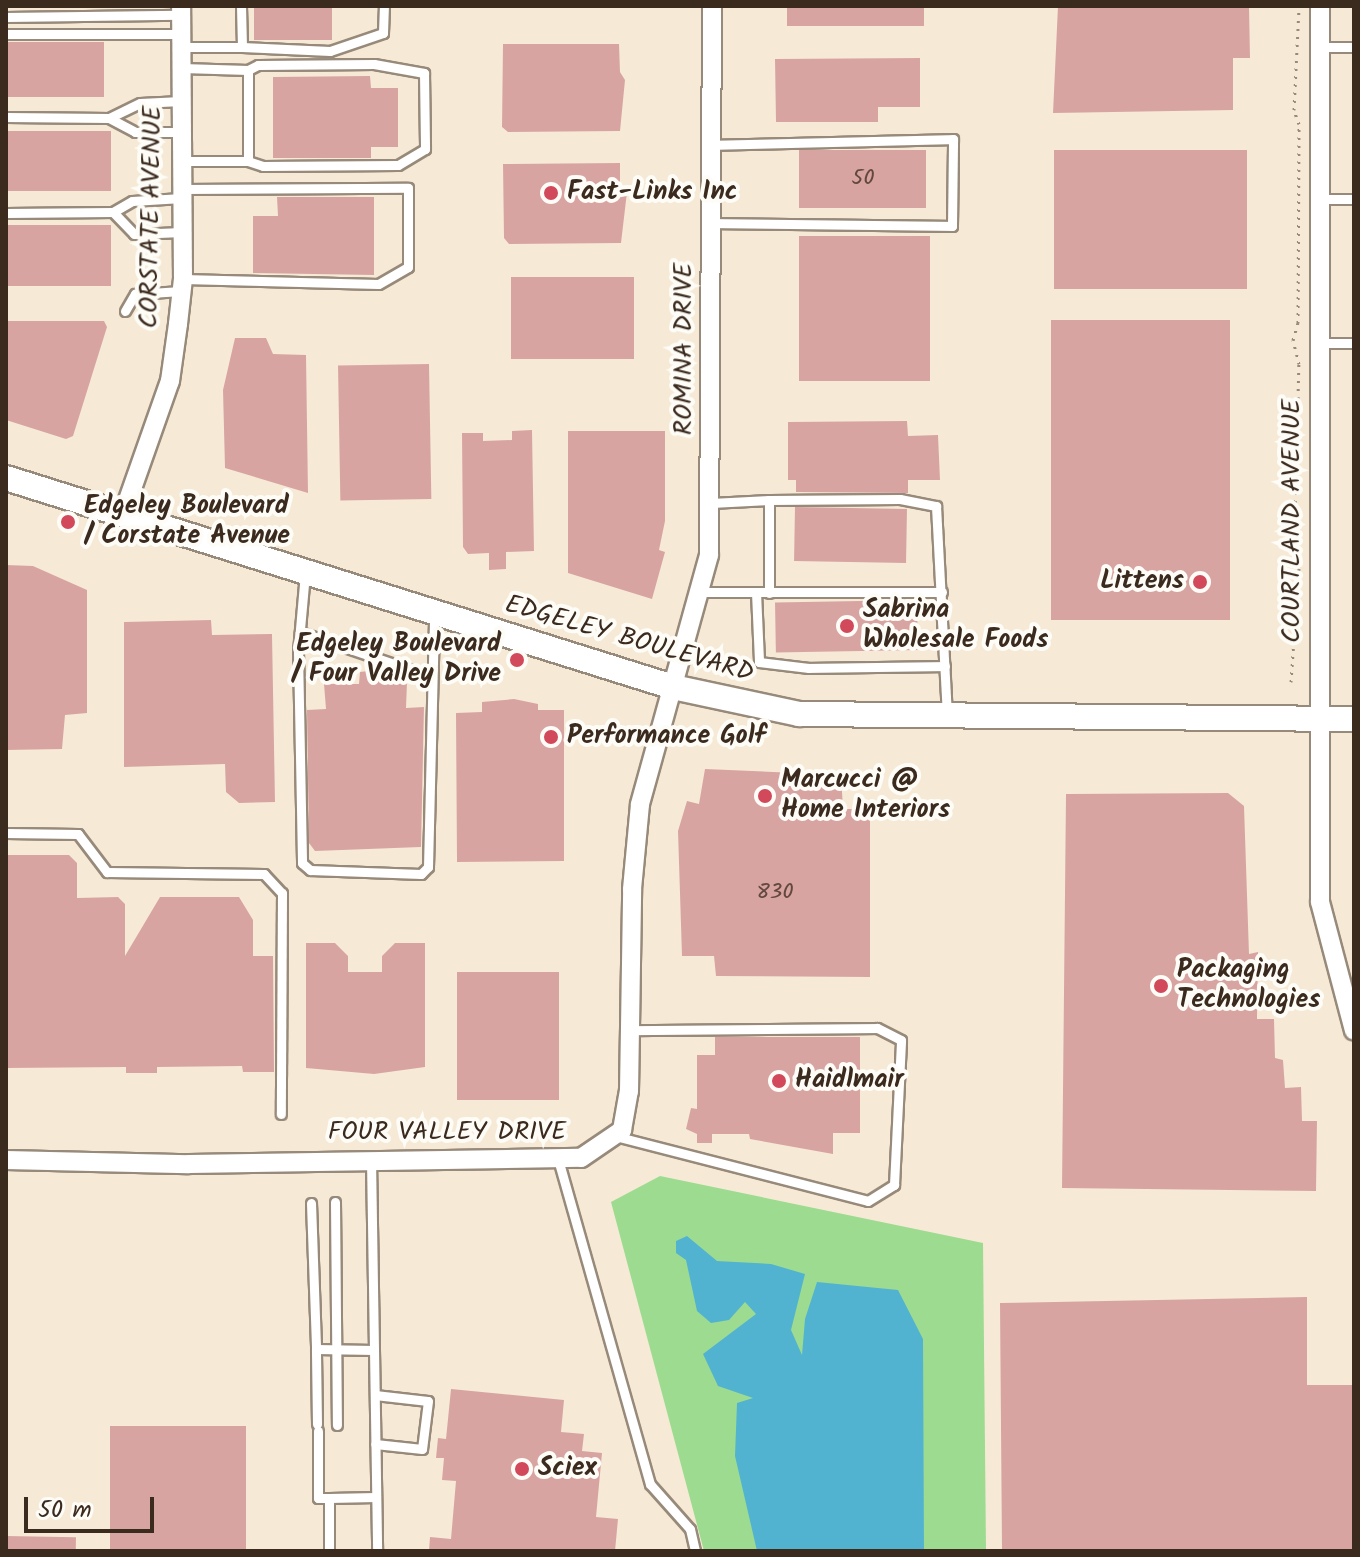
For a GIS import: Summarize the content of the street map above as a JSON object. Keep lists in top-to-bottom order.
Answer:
{
  "streets": {
    "street": [
      "CORSTATE AVENUE",
      "ROMINA DRIVE",
      "COURTLAND AVENUE",
      "EDGELEY BOULEVARD",
      "FOUR VALLEY DRIVE"
    ]
  },
  "crossings": [
    ["CORSTATE AVENUE", "EDGELEY BOULEVARD"],
    ["ROMINA DRIVE", "EDGELEY BOULEVARD"],
    ["COURTLAND AVENUE", "EDGELEY BOULEVARD"]
  ],
  "places": [
    "Fast-Links Inc",
    "Edgeley Boulevard / Corstate Avenue",
    "Littens",
    "Sabrina Wholesale Foods",
    "Edgeley Boulevard / Four Valley Drive",
    "Performance Golf",
    "Marcucci @ Home Interiors",
    "Packaging Technologies",
    "Haidlmair",
    "Sciex"
  ],
  "house_numbers": ["50", "830"],
  "scale_bar": "50 m"
}
